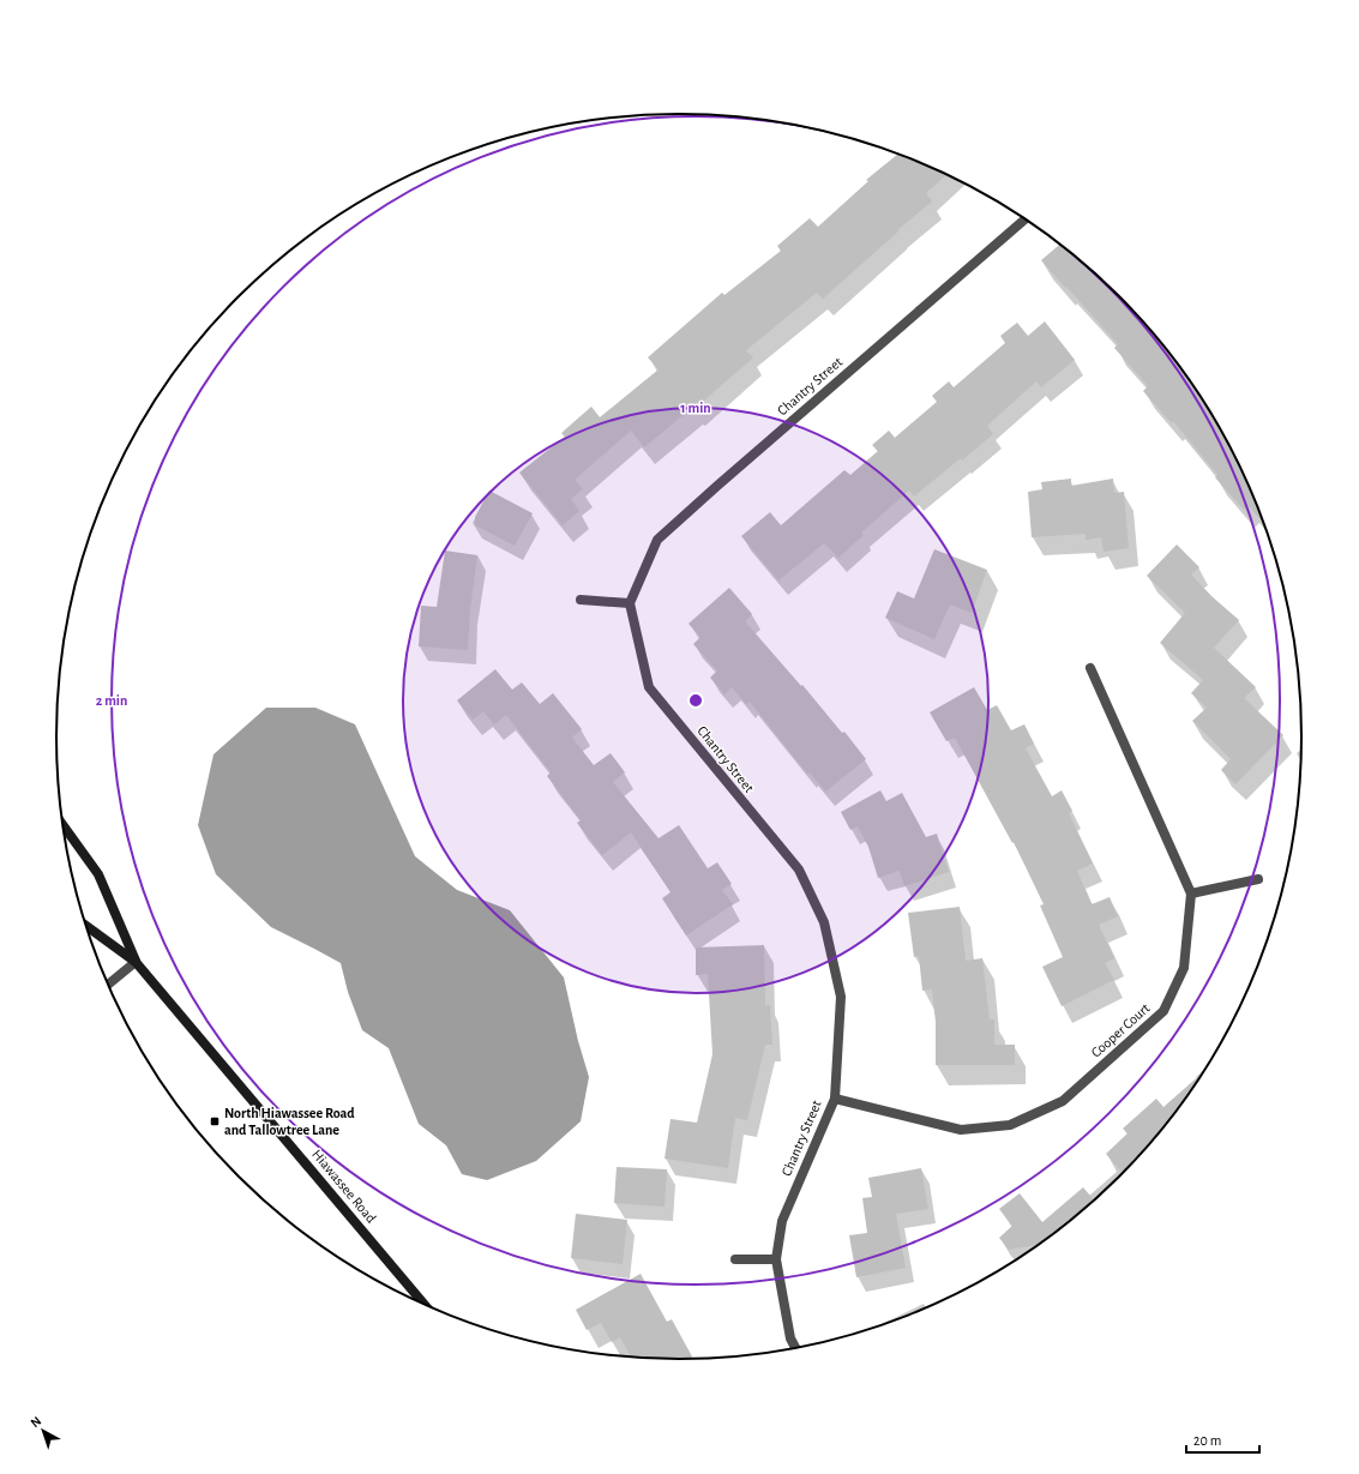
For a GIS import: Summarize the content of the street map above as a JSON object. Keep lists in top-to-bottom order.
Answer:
{
  "streets": {
    "main road": ["Hiawassee Road"],
    "street": ["Chantry Street", "Cooper Court"]
  },
  "crossings": [
    ["Chantry Street", "Cooper Court"]
  ],
  "places": {
    "transit": ["North Hiawassee Road and Tallowtree Lane"]
  },
  "scale_bar": "20 m",
  "north": "top left",
  "rings": ["1 min", "2 min"]
}
